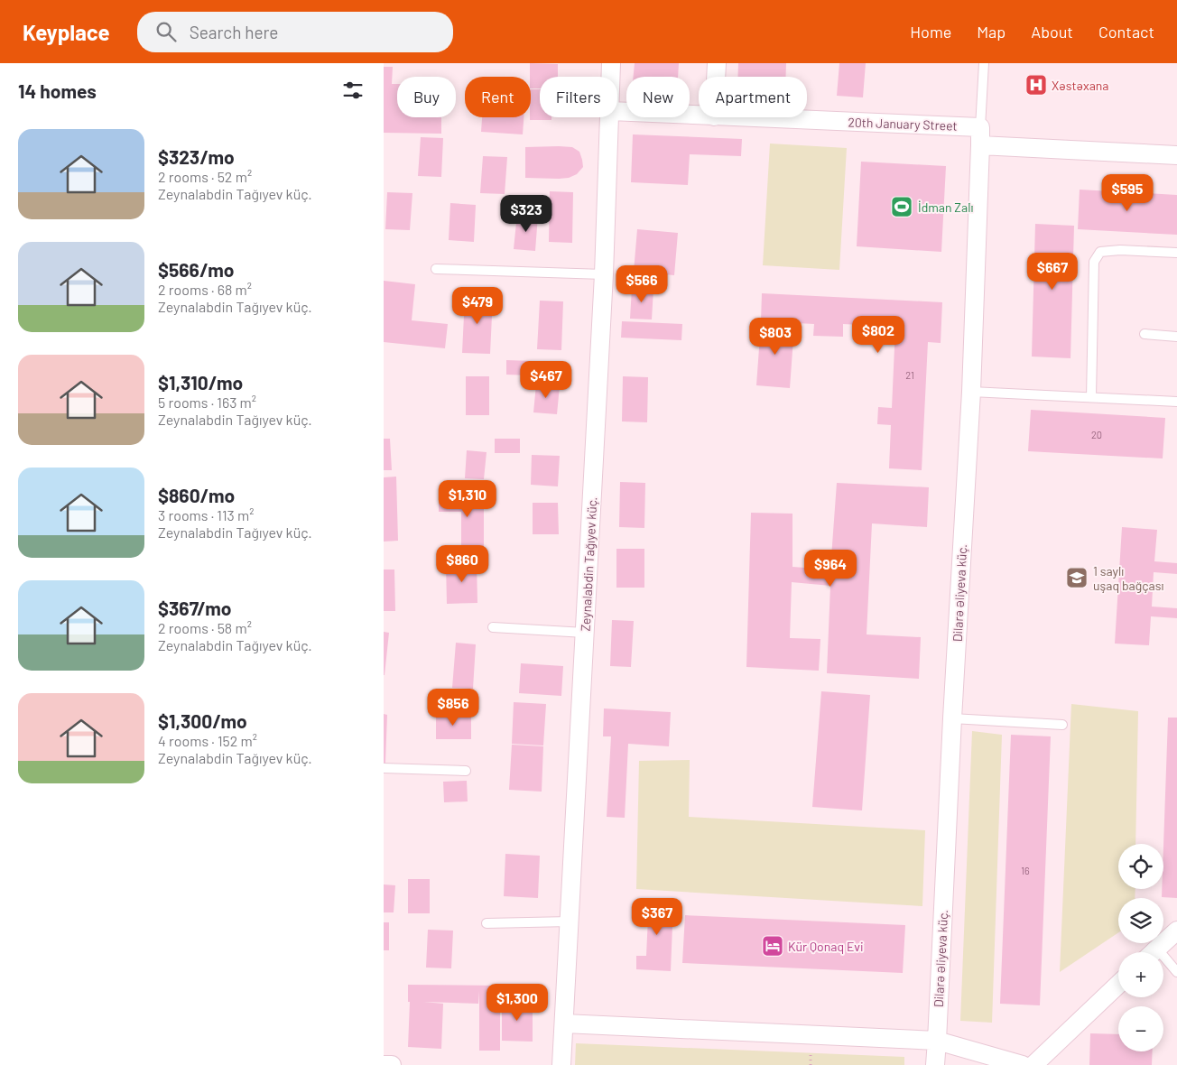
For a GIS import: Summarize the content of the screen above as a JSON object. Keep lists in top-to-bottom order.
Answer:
{
  "streets": {
    "street": ["20th January Street", "Zeynalabdin Tağıyev küç.", "Dilarə Əliyeva küç."]
  },
  "places": {
    "hospital": ["Xəstəxana"],
    "sports": ["İdman Zalı"],
    "school or university": ["1 saylı uşaq bağçası"],
    "hotel": ["Kür Qonaq Evi"]
  },
  "house_numbers": ["21", "20", "16"],
  "page": {
    "header": "Keyplace",
    "search": "Search here",
    "nav": [
      "Home",
      "Map",
      "About",
      "Contact"
    ],
    "heading": "14 homes",
    "chip": [
      "Buy",
      "Rent",
      "Filters",
      "New",
      "Apartment"
    ],
    "list": [
      {
        "name": "$323/mo",
        "note": "2 rooms · 52 m² · Zeynalabdin Tağıyev küç."
      },
      {
        "name": "$566/mo",
        "note": "2 rooms · 68 m² · Zeynalabdin Tağıyev küç."
      },
      {
        "name": "$1,310/mo",
        "note": "5 rooms · 163 m² · Zeynalabdin Tağıyev küç."
      },
      {
        "name": "$860/mo",
        "note": "3 rooms · 113 m² · Zeynalabdin Tağıyev küç."
      },
      {
        "name": "$367/mo",
        "note": "2 rooms · 58 m² · Zeynalabdin Tağıyev küç."
      },
      {
        "name": "$1,300/mo",
        "note": "4 rooms · 152 m² · Zeynalabdin Tağıyev küç."
      }
    ],
    "price": [
      "$595",
      "$323",
      "$667",
      "$566",
      "$479",
      "$802",
      "$803",
      "$467",
      "$1,310",
      "$860",
      "$964",
      "$856",
      "$367",
      "$1,300"
    ],
    "map_buttons": ["+", "−"]
  }
}
